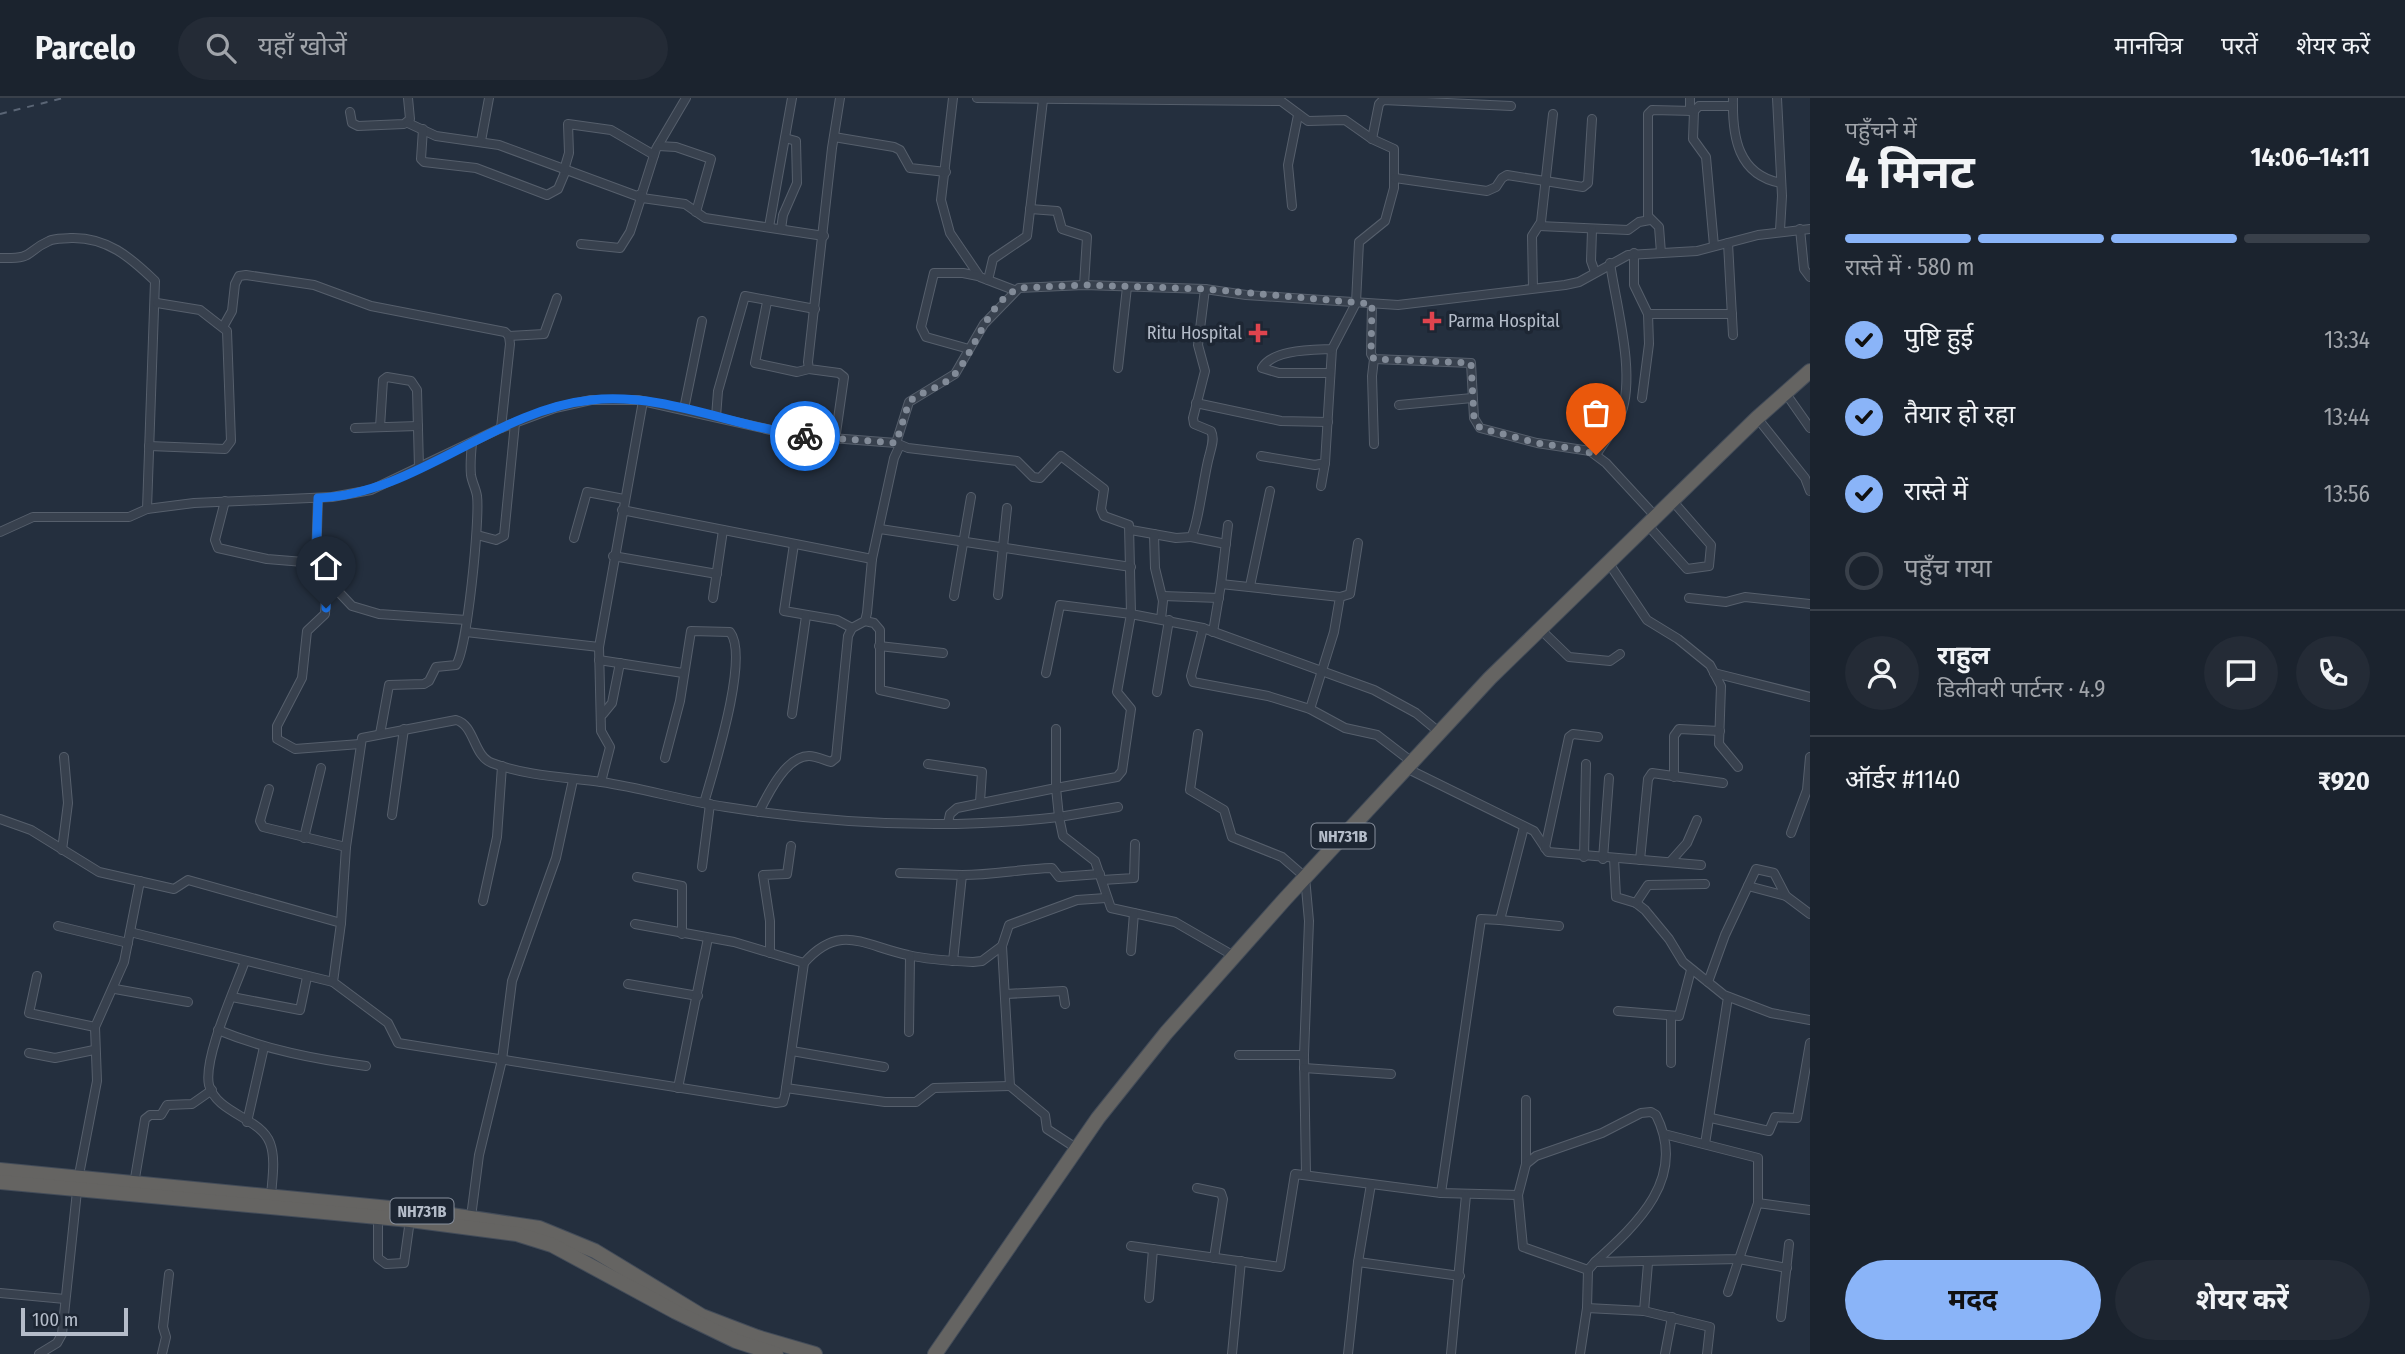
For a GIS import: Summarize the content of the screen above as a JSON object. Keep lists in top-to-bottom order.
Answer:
{
  "streets": {
    "highway": ["NH731B"]
  },
  "places": {
    "health": ["Parma Hospital", "Ritu Hospital"]
  },
  "scale_bar": "100 m",
  "page": {
    "header": "Parcelo",
    "search": "यहाँ खोजें",
    "nav": ["मानचित्र", "परतें", "शेयर करें"],
    "heading": ["4 मिनट", "पहुँचने में", "14:06–14:11"],
    "panel": [
      "राहुल",
      "डिलीवरी पार्टनर · 4.9",
      "ऑर्डर #1140",
      "₹920"
    ],
    "bar": "रास्ते में · 580 m",
    "list": [
      ["पुष्टि हुई", "13:34"],
      ["तैयार हो रहा", "13:44"],
      ["रास्ते में", "13:56"],
      "पहुँच गया"
    ],
    "buttons": ["मदद", "शेयर करें"],
    "scale": "100 m"
  }
}
